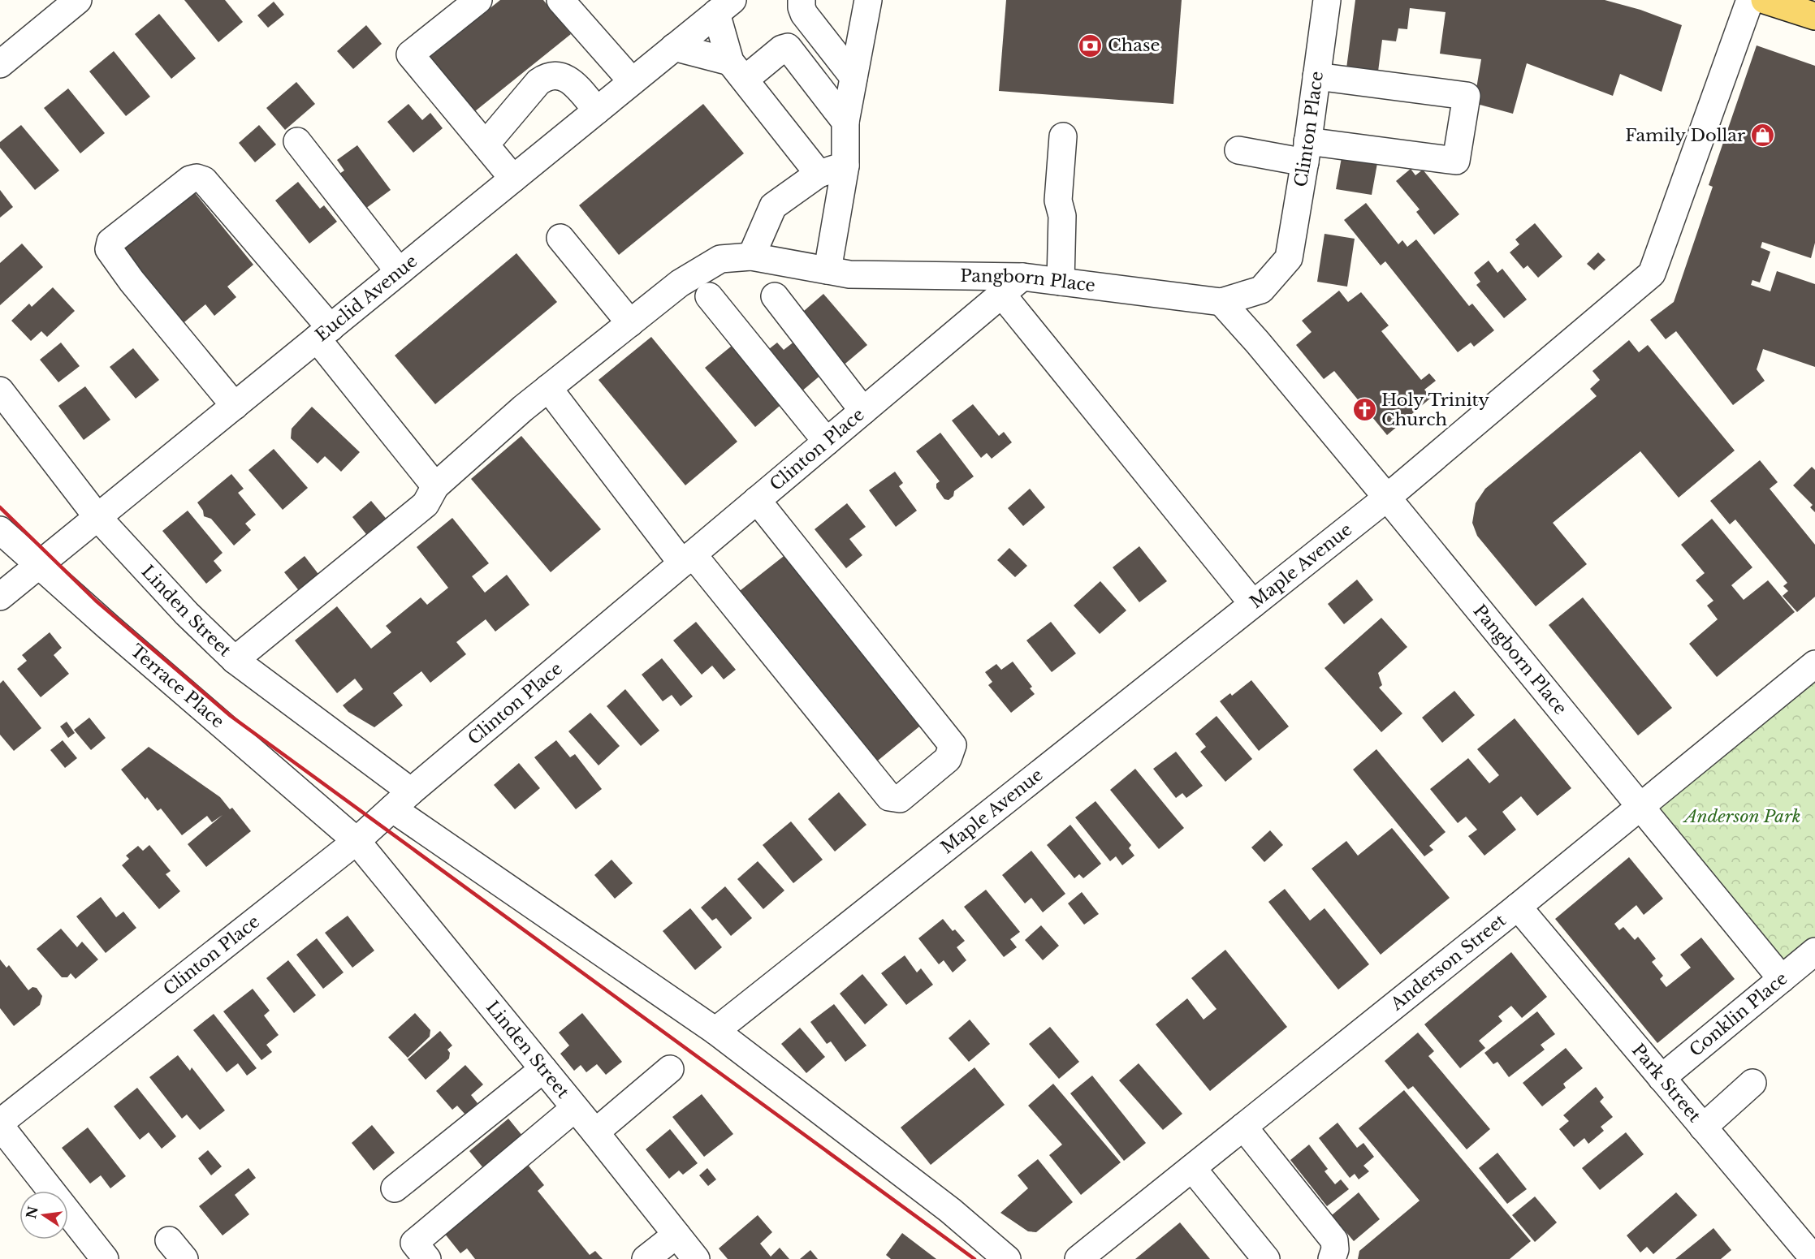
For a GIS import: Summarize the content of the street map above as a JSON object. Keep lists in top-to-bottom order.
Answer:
{
  "streets": {
    "street": [
      "Clinton Place",
      "Pangborn Place",
      "Euclid Avenue",
      "Maple Avenue",
      "Linden Street",
      "Terrace Place",
      "Anderson Street",
      "Conklin Place",
      "Park Street"
    ]
  },
  "crossings": [
    ["Clinton Place", "Pangborn Place"],
    ["Clinton Place", "Linden Street"],
    ["Clinton Place", "Terrace Place"],
    ["Pangborn Place", "Maple Avenue"],
    ["Pangborn Place", "Linden Street"],
    ["Pangborn Place", "Anderson Street"],
    ["Pangborn Place", "Conklin Place"],
    ["Euclid Avenue", "Linden Street"],
    ["Euclid Avenue", "Terrace Place"],
    ["Maple Avenue", "Linden Street"],
    ["Linden Street", "Terrace Place"],
    ["Anderson Street", "Park Street"],
    ["Conklin Place", "Park Street"]
  ],
  "parks": ["Anderson Park"],
  "places": {
    "bank": ["Chase"],
    "shop": ["Family Dollar"],
    "church": ["Holy Trinity Church"]
  },
  "north": "left"
}
